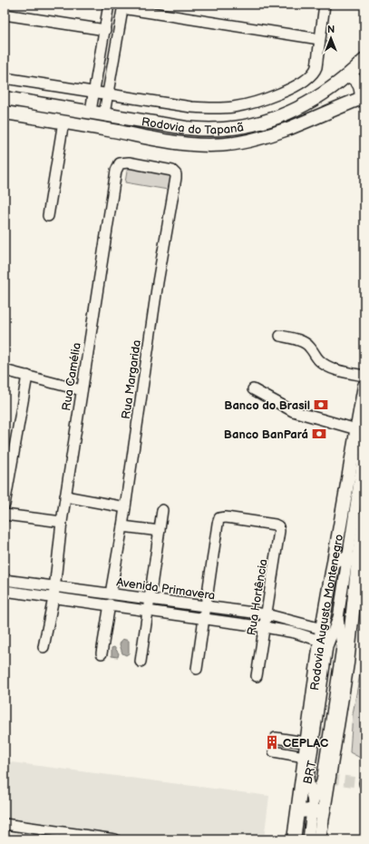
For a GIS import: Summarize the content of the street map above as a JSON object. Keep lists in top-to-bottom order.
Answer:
{
  "streets": {
    "main road": ["Rodovia do Tapanã", "Rodovia Augusto Montenegro"],
    "street": [
      "Rua Camélia",
      "Rua Margarida",
      "Avenida Primavera",
      "Rua Hortência",
      "BRT"
    ]
  },
  "crossings": [
    ["Rua Camélia", "Rua Margarida"],
    ["Rua Camélia", "Avenida Primavera"],
    ["Rua Margarida", "Avenida Primavera"],
    ["Avenida Primavera", "Rua Hortência"],
    ["Avenida Primavera", "Rodovia Augusto Montenegro"],
    ["Rodovia Augusto Montenegro", "BRT"]
  ],
  "places": {
    "bank": ["Banco do Brasil", "Banco BanPará"],
    "building": ["CEPLAC"]
  },
  "north": "top"
}
